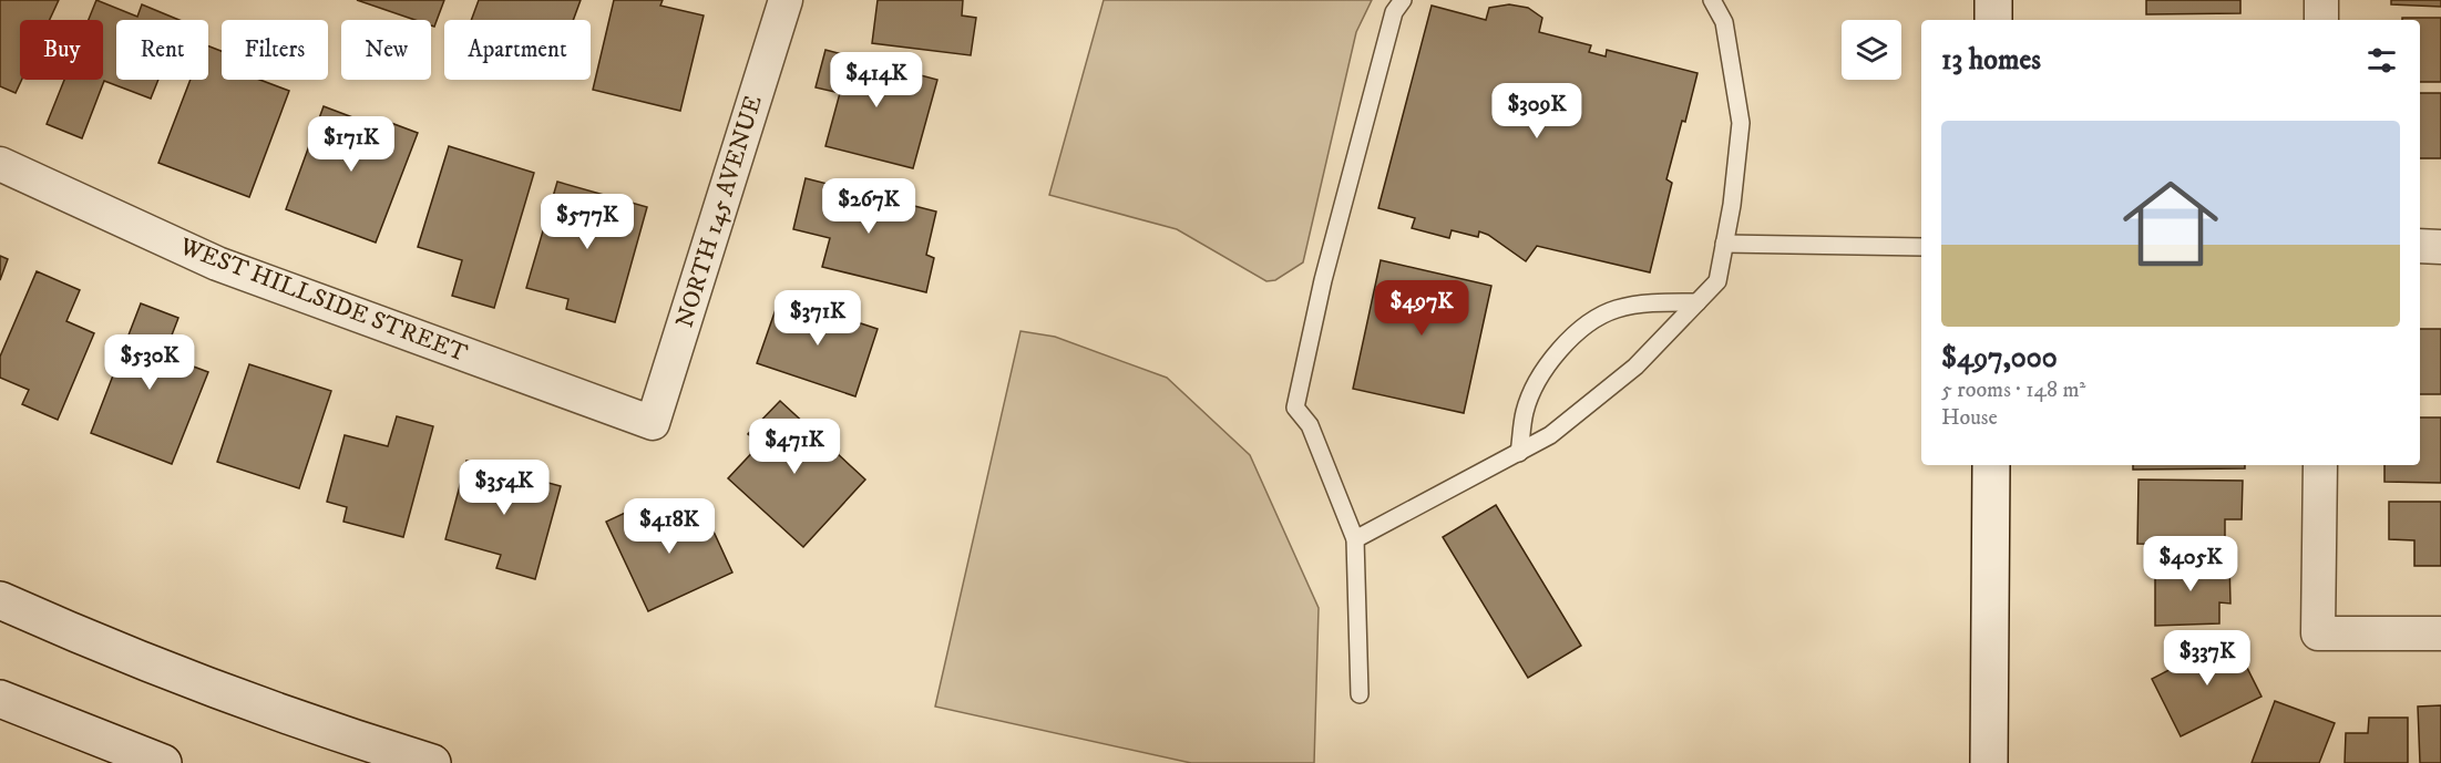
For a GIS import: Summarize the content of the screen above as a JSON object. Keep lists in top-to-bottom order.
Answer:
{
  "streets": {
    "street": ["NORTH 145 AVENUE", "WEST HILLSIDE STREET"]
  },
  "crossings": [
    ["NORTH 145 AVENUE", "WEST HILLSIDE STREET"]
  ],
  "page": {
    "chip": [
      "Buy",
      "Rent",
      "Filters",
      "New",
      "Apartment"
    ],
    "heading": "13 homes",
    "price": [
      "$414K",
      "$309K",
      "$171K",
      "$267K",
      "$577K",
      "$497K",
      "$371K",
      "$530K",
      "$471K",
      "$354K",
      "$418K",
      "$405K",
      "$337K"
    ],
    "list": [
      {
        "name": "$497,000",
        "note": "5 rooms · 148 m² · House"
      }
    ]
  }
}
